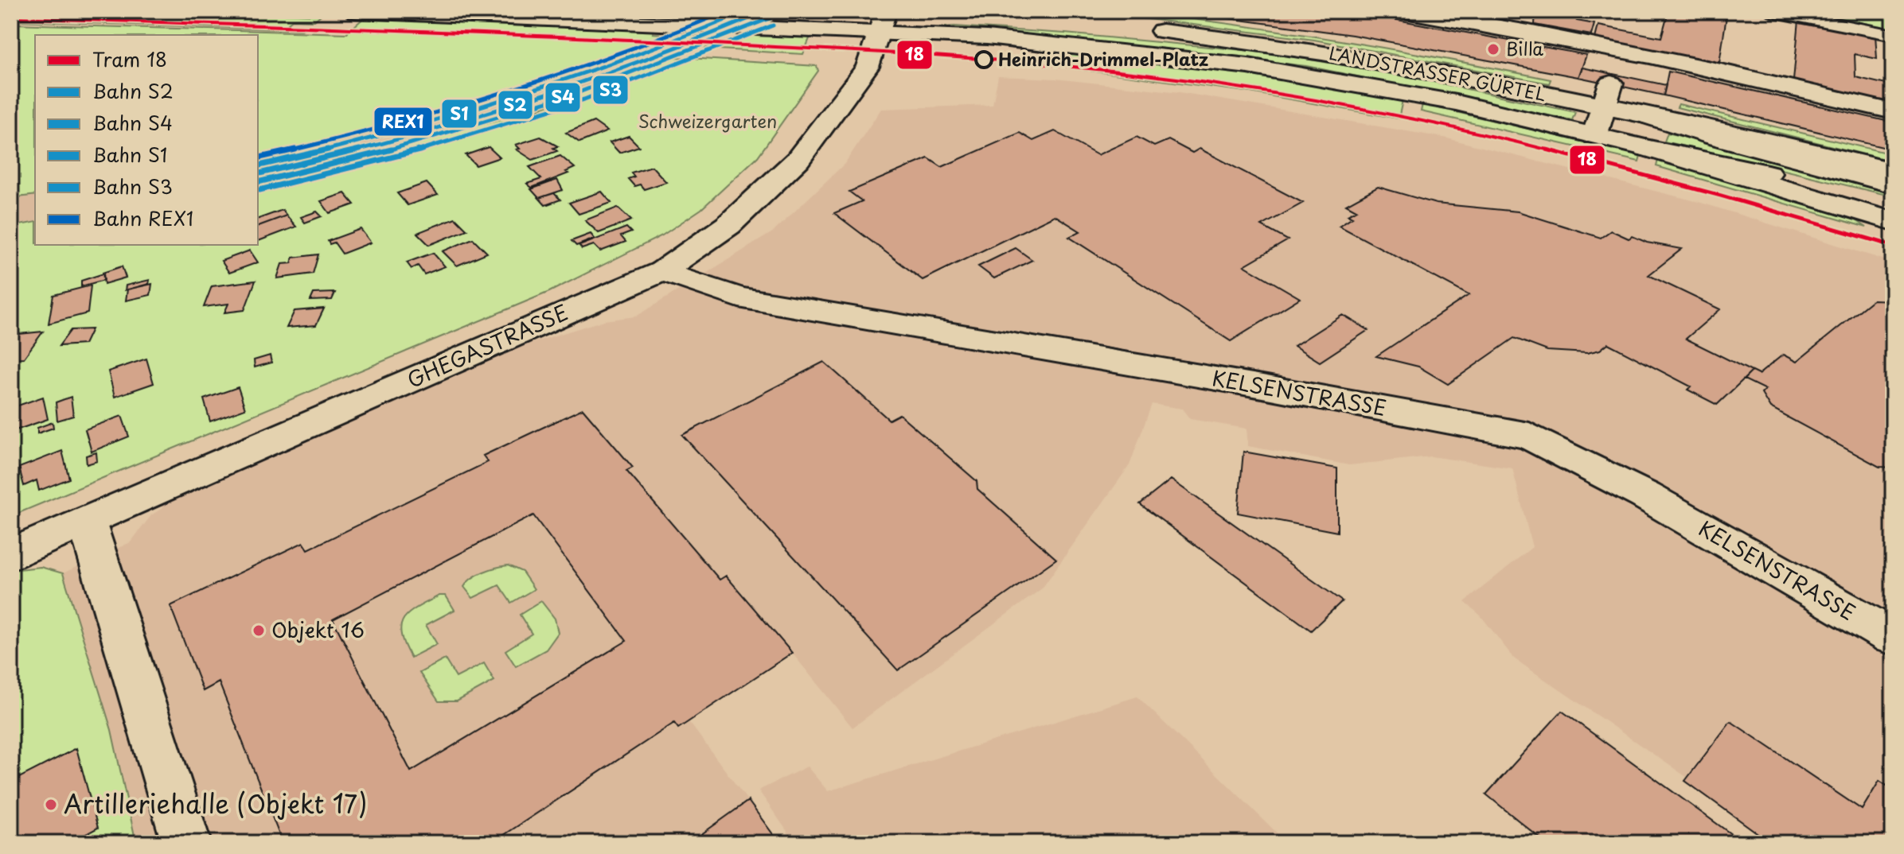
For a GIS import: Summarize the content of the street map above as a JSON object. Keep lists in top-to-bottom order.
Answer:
{
  "streets": {
    "main road": ["LANDSTRASSER GÜRTEL", "GHEGASTRASSE", "KELSENSTRASSE"]
  },
  "crossings": [
    ["LANDSTRASSER GÜRTEL", "GHEGASTRASSE"],
    ["GHEGASTRASSE", "KELSENSTRASSE"]
  ],
  "parks": ["Schweizergarten"],
  "places": [
    "Billa",
    "Heinrich-Drimmel-Platz",
    "Objekt 16",
    "Artilleriehalle (Objekt 17)"
  ],
  "lines": [
    "rail line S2",
    "rail line S1",
    "rail line REX1",
    "tram line 18",
    "rail line S4",
    "rail line S3"
  ],
  "legend": [
    "Tram 18",
    "Bahn S2",
    "Bahn S4",
    "Bahn S1",
    "Bahn S3",
    "Bahn REX1"
  ]
}
